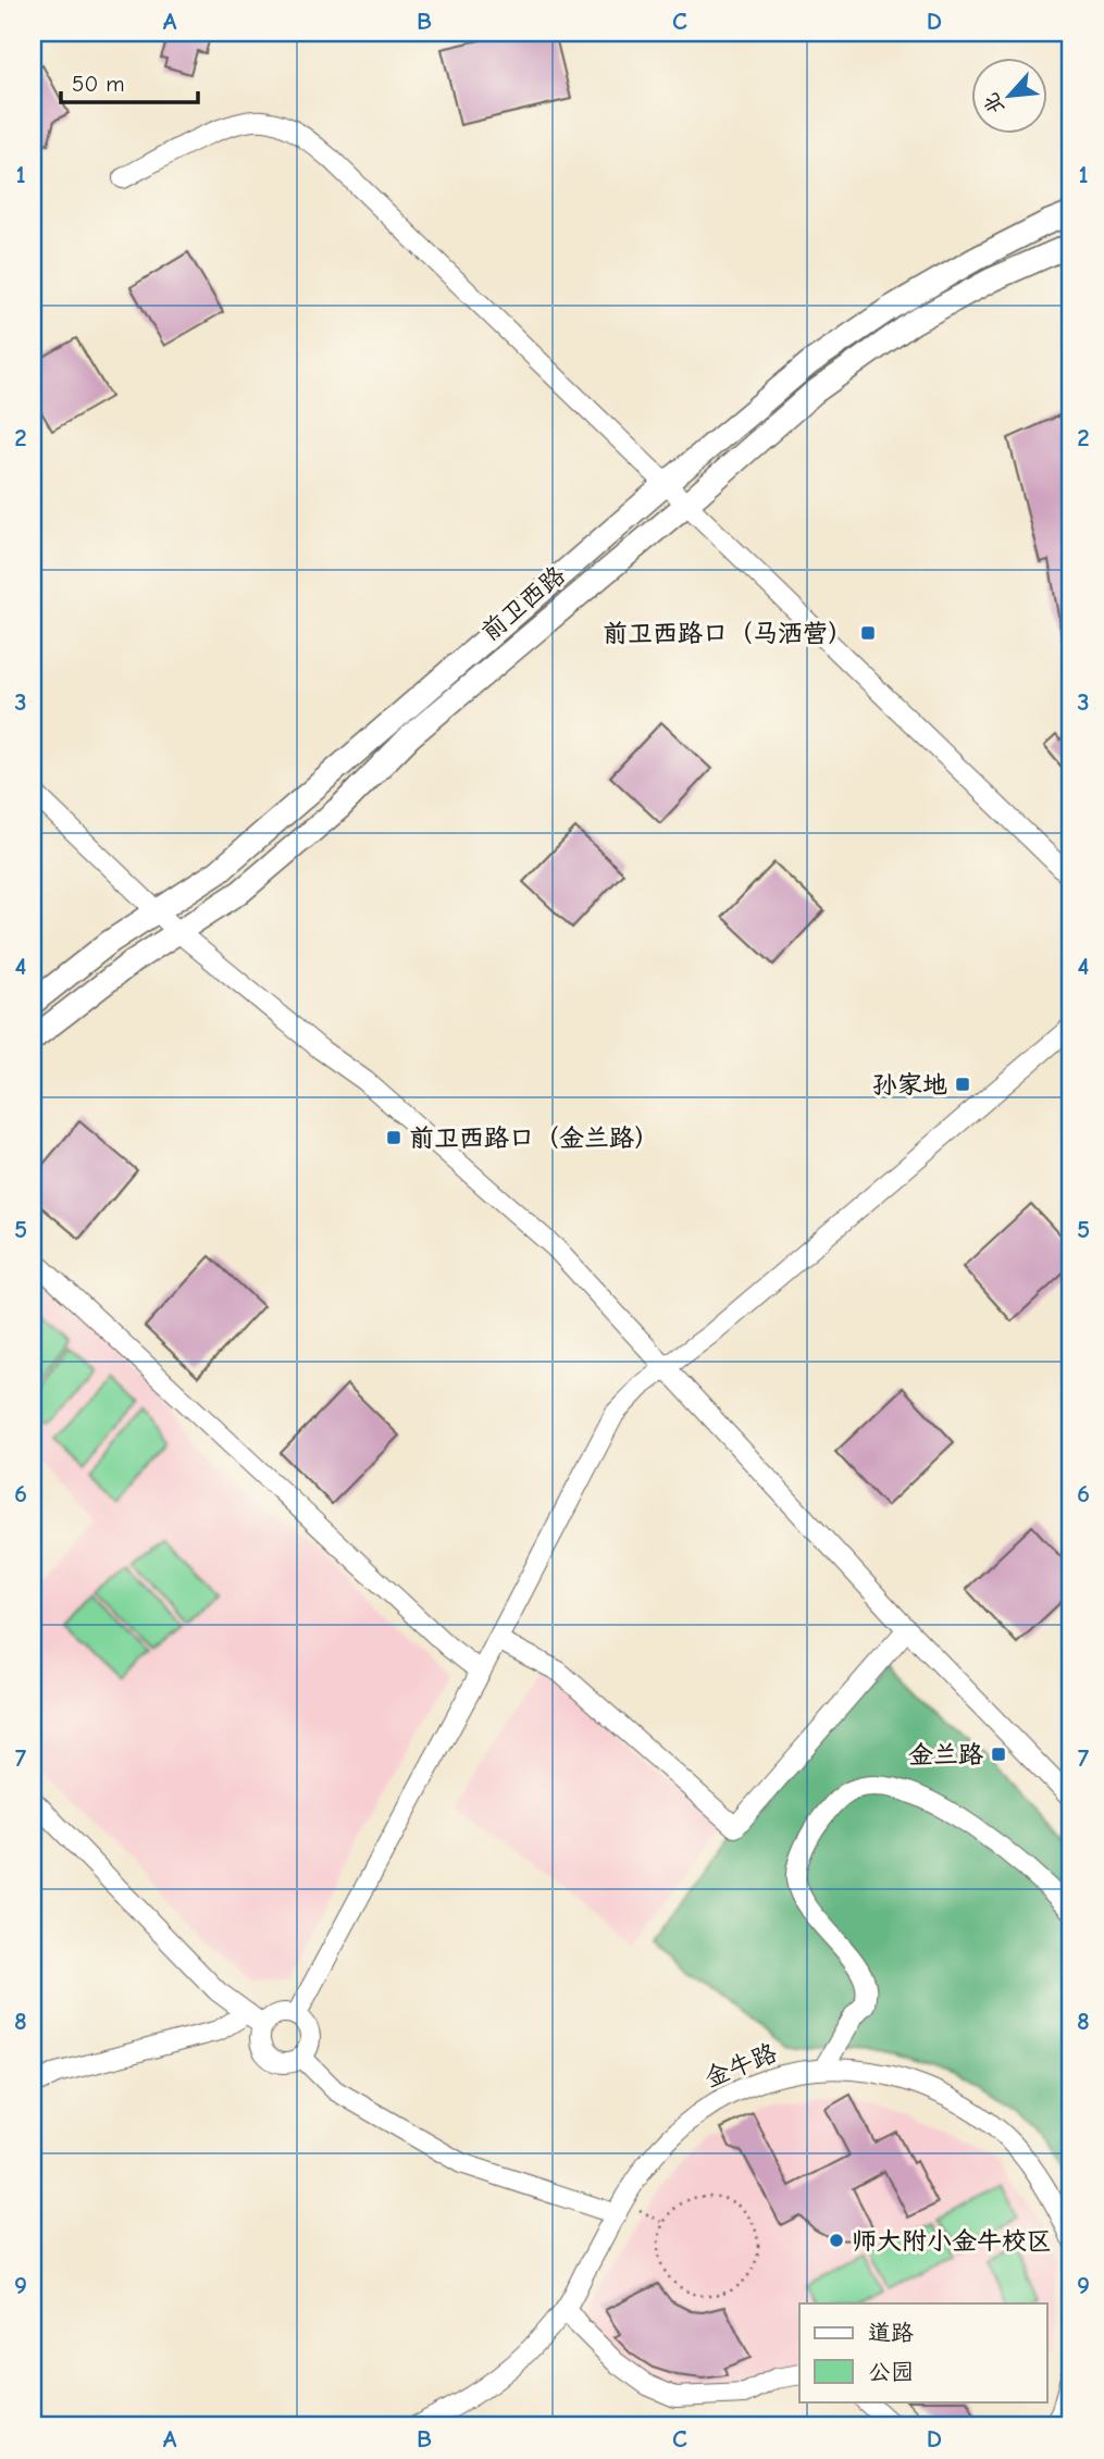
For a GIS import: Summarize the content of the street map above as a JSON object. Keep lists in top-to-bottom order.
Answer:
{
  "streets": {
    "main road": ["前卫西路"],
    "street": ["金牛路"]
  },
  "places": {
    "transit": [
      "前卫西路口（马洒营）",
      "孙家地",
      "前卫西路口（金兰路）",
      "金兰路"
    ],
    "other": ["师大附小金牛校区"]
  },
  "legend": ["道路", "公园"],
  "scale_bar": "50 m",
  "north": "bottom left",
  "grid": {
    "columns": [
      "A",
      "B",
      "C",
      "D"
    ],
    "rows": [
      "1",
      "2",
      "3",
      "4",
      "5",
      "6",
      "7",
      "8",
      "9"
    ]
  }
}
